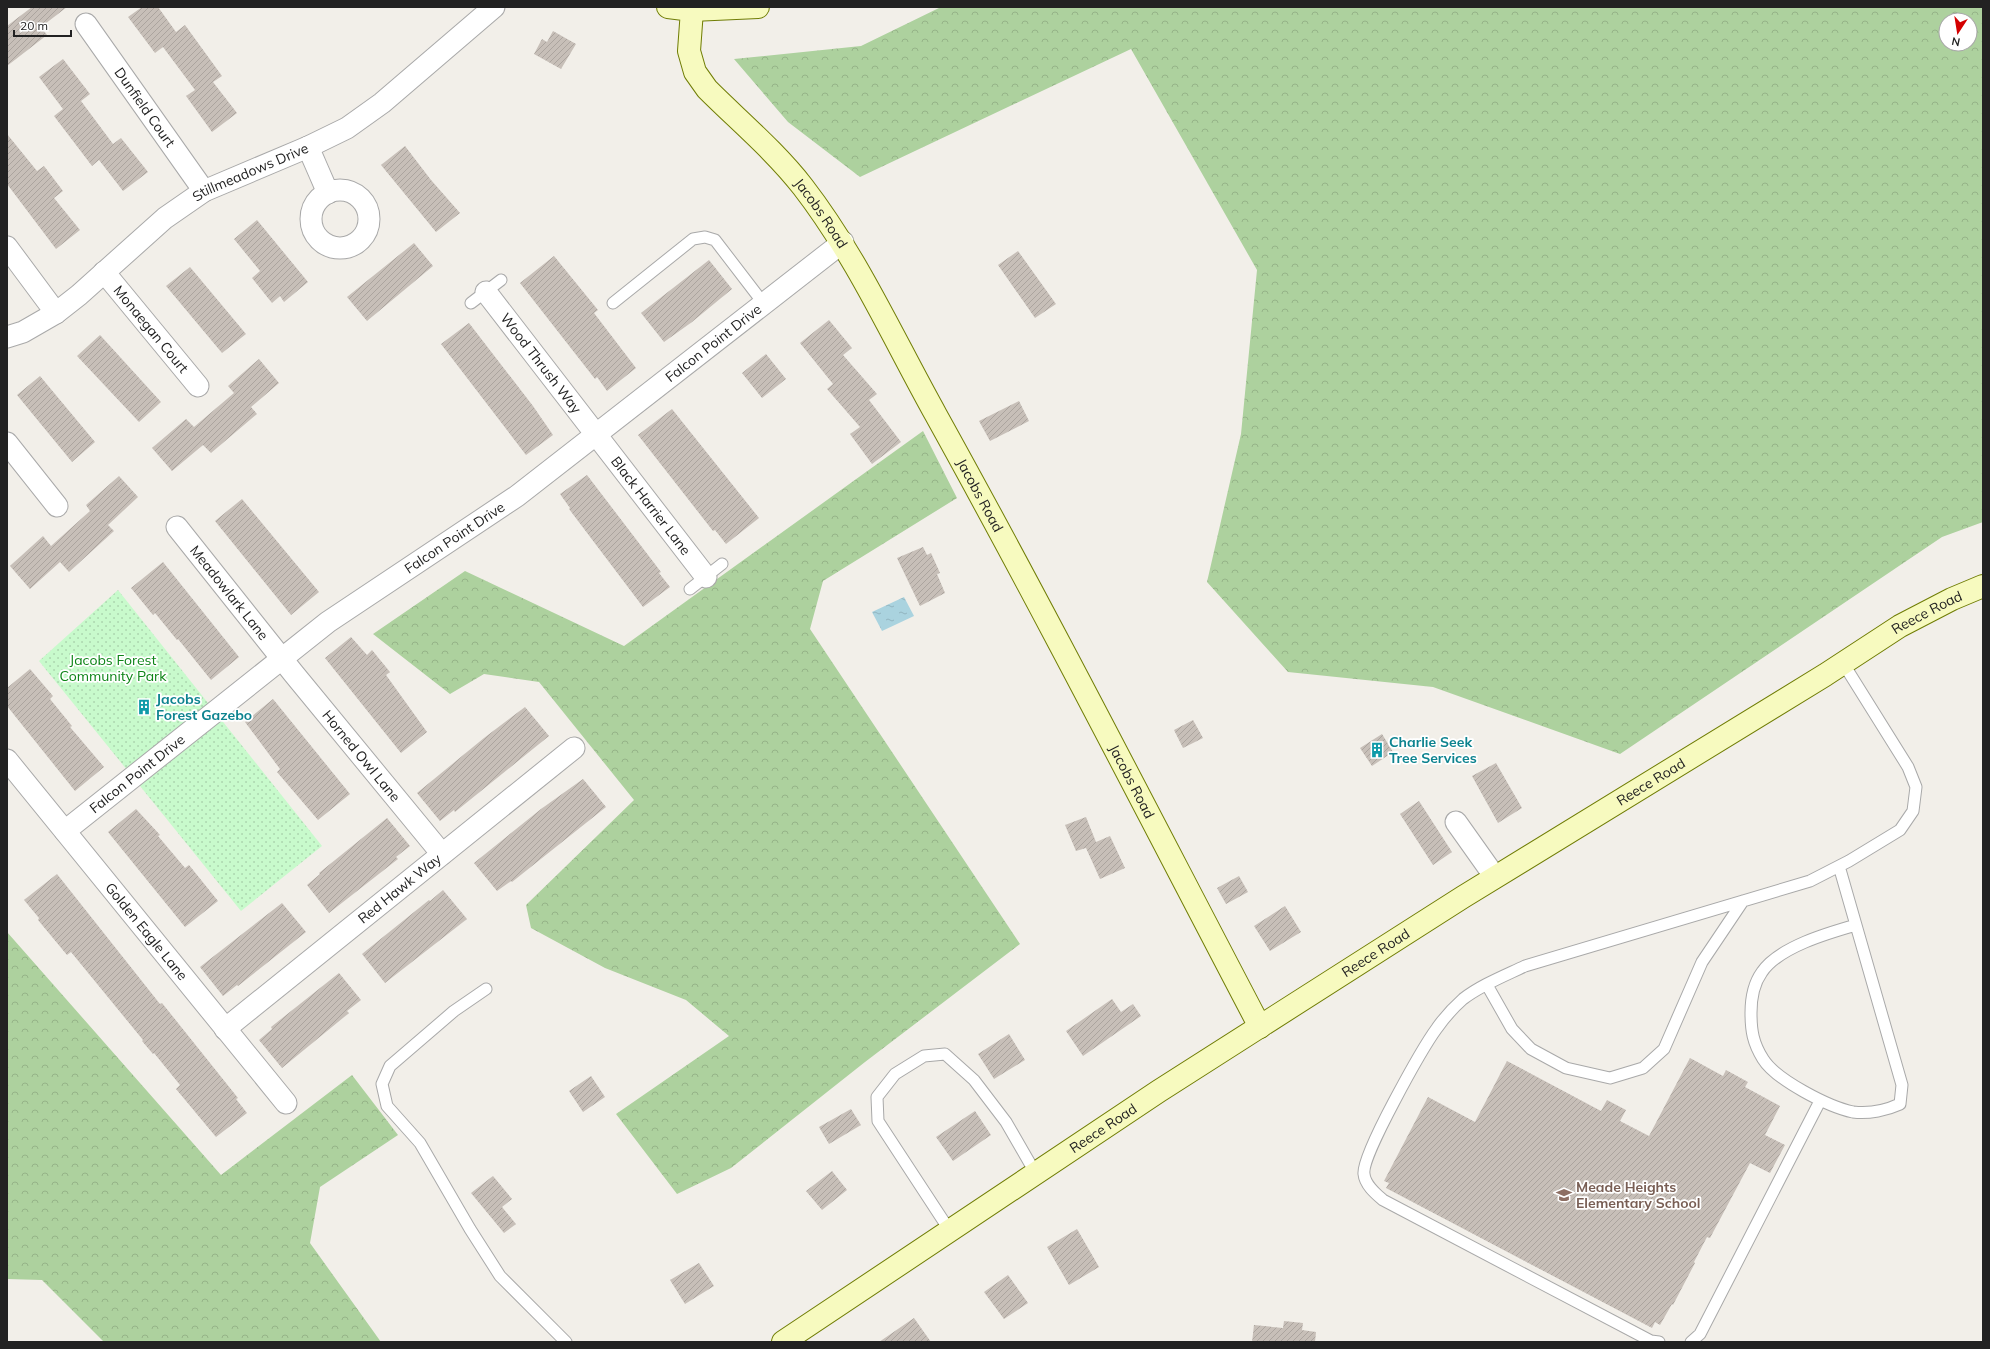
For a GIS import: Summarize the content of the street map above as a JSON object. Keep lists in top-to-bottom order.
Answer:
{
  "streets": {
    "main road": ["Jacobs Road", "Reece Road"],
    "street": [
      "Dunfield Court",
      "Stillmeadows Drive",
      "Monaegan Court",
      "Falcon Point Drive",
      "Wood Thrush Way",
      "Black Harrier Lane",
      "Meadowlark Lane",
      "Horned Owl Lane",
      "Red Hawk Way",
      "Golden Eagle Lane"
    ]
  },
  "crossings": [
    ["Dunfield Court", "Stillmeadows Drive"],
    ["Stillmeadows Drive", "Monaegan Court"],
    ["Jacobs Road", "Falcon Point Drive"],
    ["Jacobs Road", "Reece Road"],
    ["Falcon Point Drive", "Wood Thrush Way"],
    ["Falcon Point Drive", "Black Harrier Lane"],
    ["Falcon Point Drive", "Meadowlark Lane"],
    ["Falcon Point Drive", "Horned Owl Lane"],
    ["Falcon Point Drive", "Golden Eagle Lane"],
    ["Wood Thrush Way", "Black Harrier Lane"],
    ["Meadowlark Lane", "Horned Owl Lane"],
    ["Horned Owl Lane", "Red Hawk Way"],
    ["Red Hawk Way", "Golden Eagle Lane"]
  ],
  "parks": ["Jacobs Forest Community Park"],
  "places": {
    "building": ["Jacobs Forest Gazebo", "Charlie Seek Tree Services"],
    "school or university": ["Meade Heights Elementary School"]
  },
  "scale_bar": "20 m",
  "north": "bottom"
}
